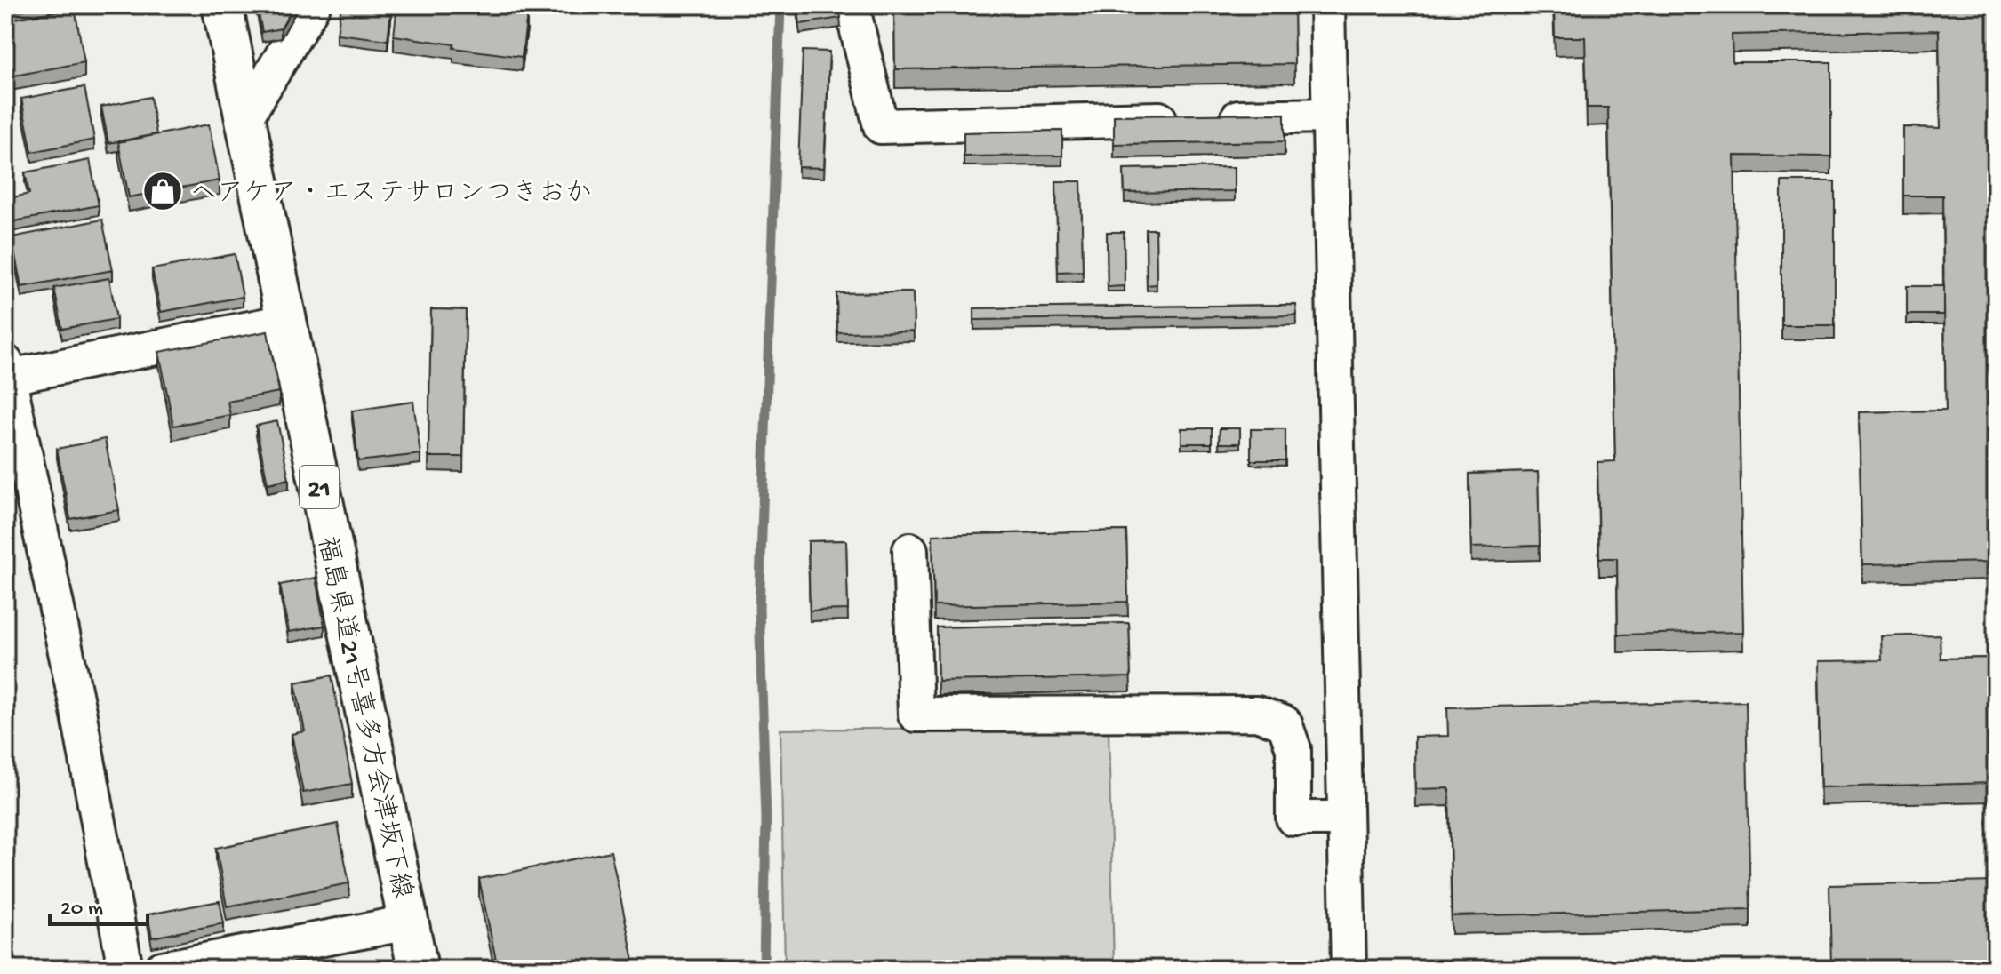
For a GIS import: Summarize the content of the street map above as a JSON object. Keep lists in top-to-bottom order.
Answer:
{
  "streets": {
    "main road": ["21", "福島県道21号喜多方会津坂下線"]
  },
  "places": {
    "shop": ["ヘアケア・エステサロンつきおか"]
  },
  "scale_bar": "20 m"
}
